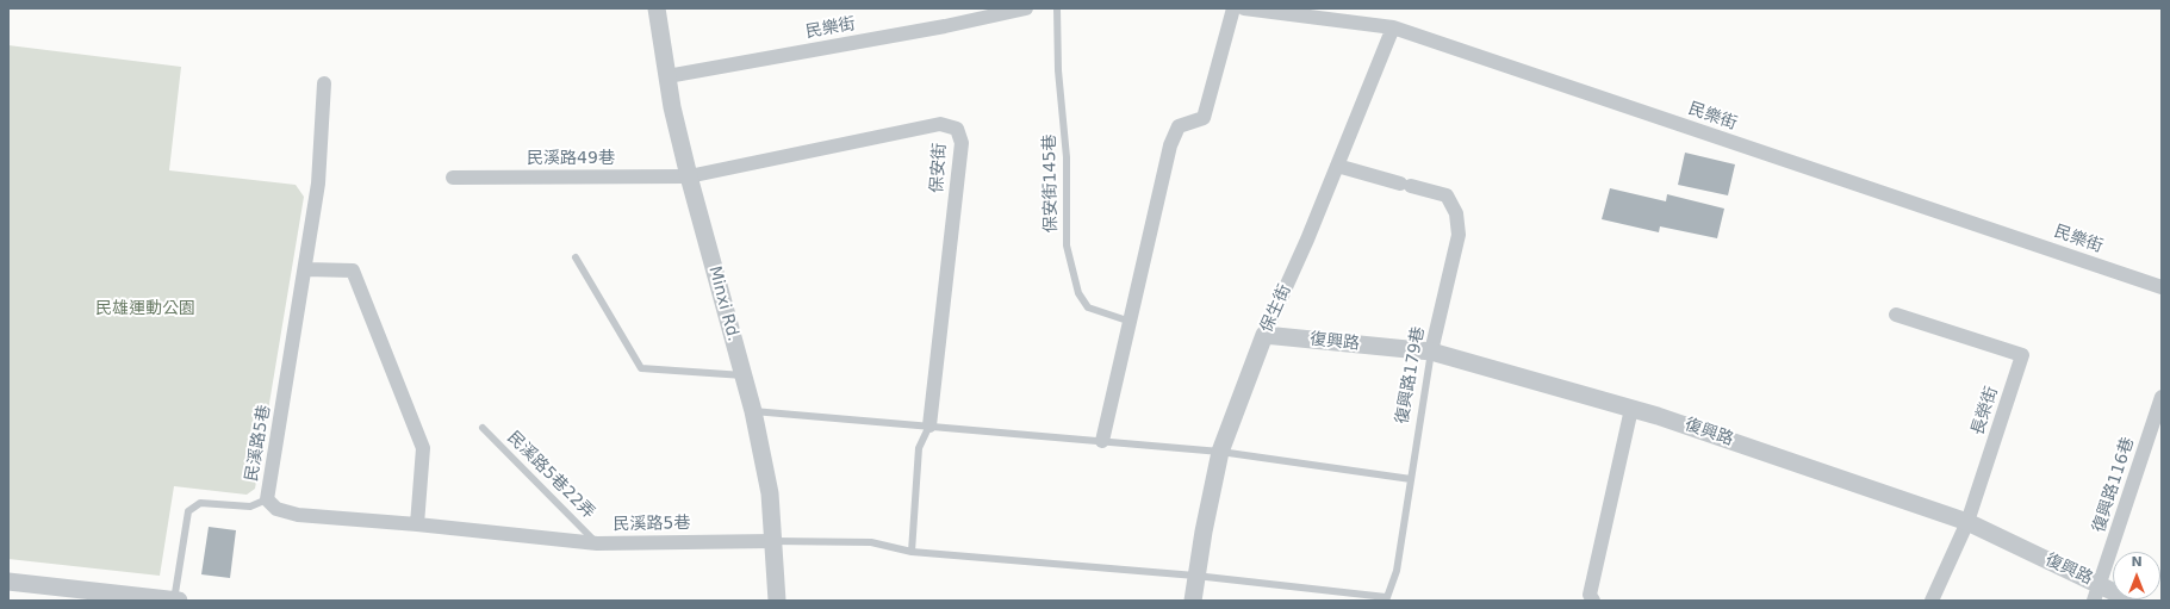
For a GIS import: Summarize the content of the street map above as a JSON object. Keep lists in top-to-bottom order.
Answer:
{
  "streets": {
    "street": [
      "民樂街",
      "民溪路49巷",
      "保安街",
      "Minxi Rd.",
      "保生街",
      "復興路",
      "復興路179巷",
      "長榮街",
      "民溪路5巷",
      "復興路116巷"
    ],
    "lane": ["保安街145巷", "民溪路5巷22弄"]
  },
  "crossings": [
    ["民樂街", "Minxi Rd."],
    ["民樂街", "保生街"],
    ["民溪路49巷", "保安街"],
    ["民溪路49巷", "Minxi Rd."],
    ["保安街", "Minxi Rd."],
    ["Minxi Rd.", "民溪路5巷"],
    ["保生街", "復興路"],
    ["保生街", "復興路179巷"],
    ["復興路", "復興路179巷"],
    ["復興路", "長榮街"],
    ["復興路", "復興路116巷"],
    ["民溪路5巷", "民溪路5巷22弄"]
  ],
  "parks": ["民雄運動公園"],
  "north": "top"
}
